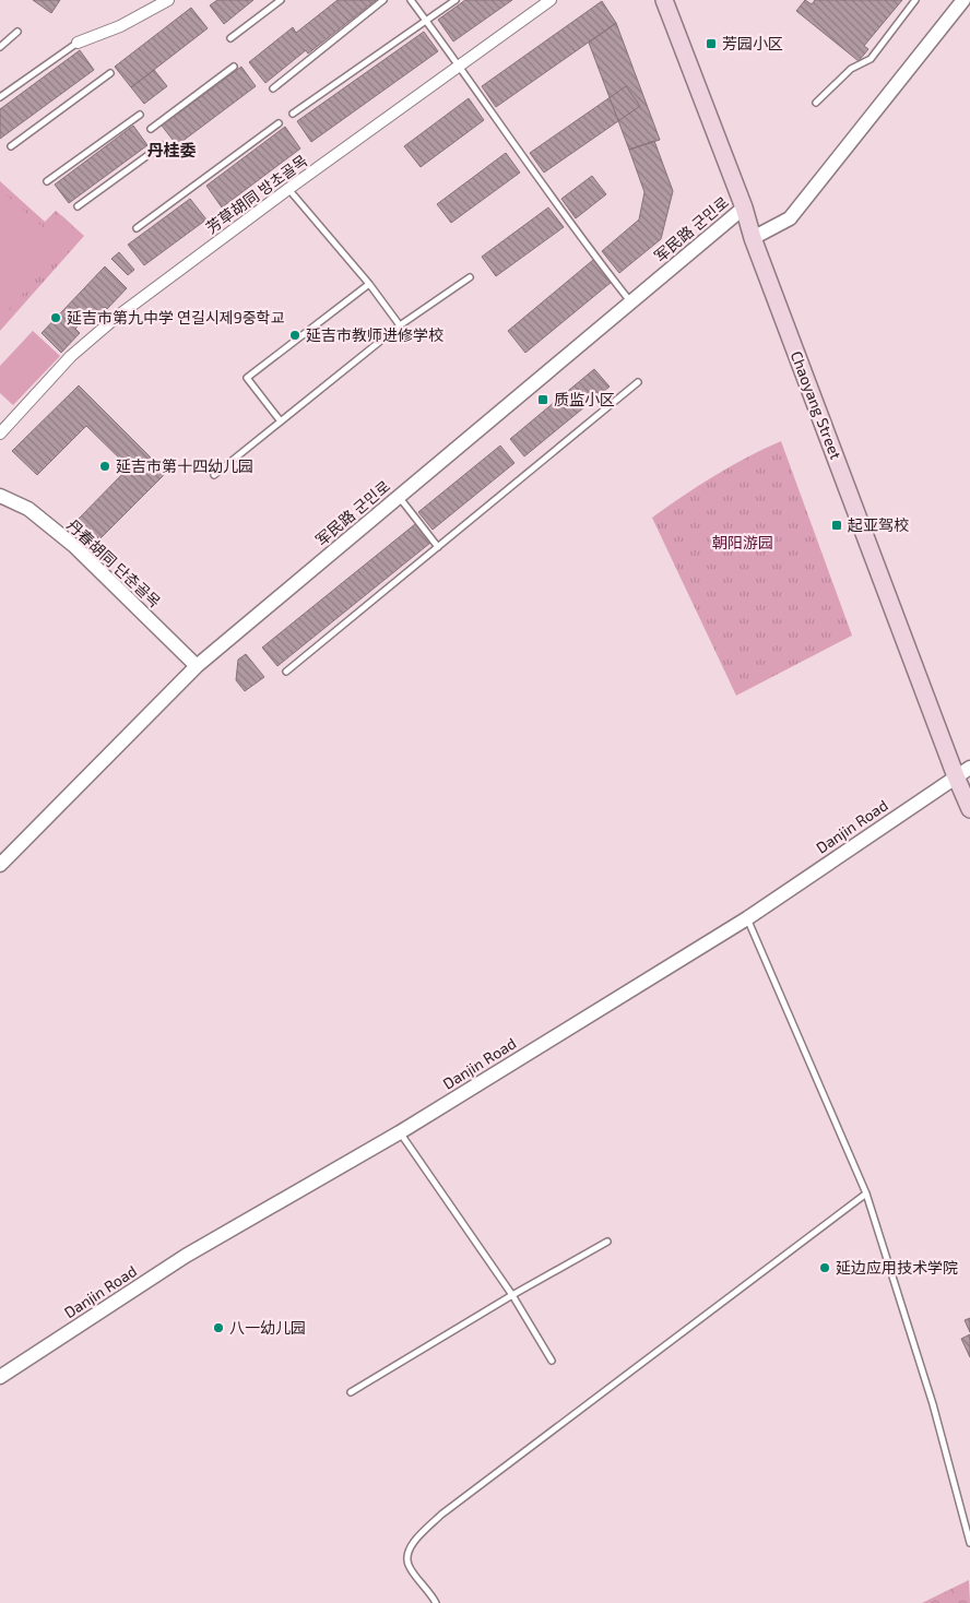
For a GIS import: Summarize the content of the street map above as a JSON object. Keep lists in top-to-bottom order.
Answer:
{
  "streets": {
    "main road": ["Chaoyang Street"],
    "street": [
      "芳草胡同 방초골목",
      "军民路 군민로",
      "丹春胡同 단춘골목",
      "Danjin Road"
    ]
  },
  "crossings": [
    ["军民路 군민로", "Chaoyang Street"],
    ["军民路 군민로", "丹春胡同 단춘골목"],
    ["Chaoyang Street", "Danjin Road"]
  ],
  "districts": ["丹桂委"],
  "parks": ["朝阳游园"],
  "places": {
    "transit": ["芳园小区", "质监小区", "起亚驾校"],
    "other": [
      "延吉市第九中学 연길시제9중학교",
      "延吉市教师进修学校",
      "延吉市第十四幼儿园",
      "延边应用技术学院",
      "八一幼儿园"
    ]
  }
}
